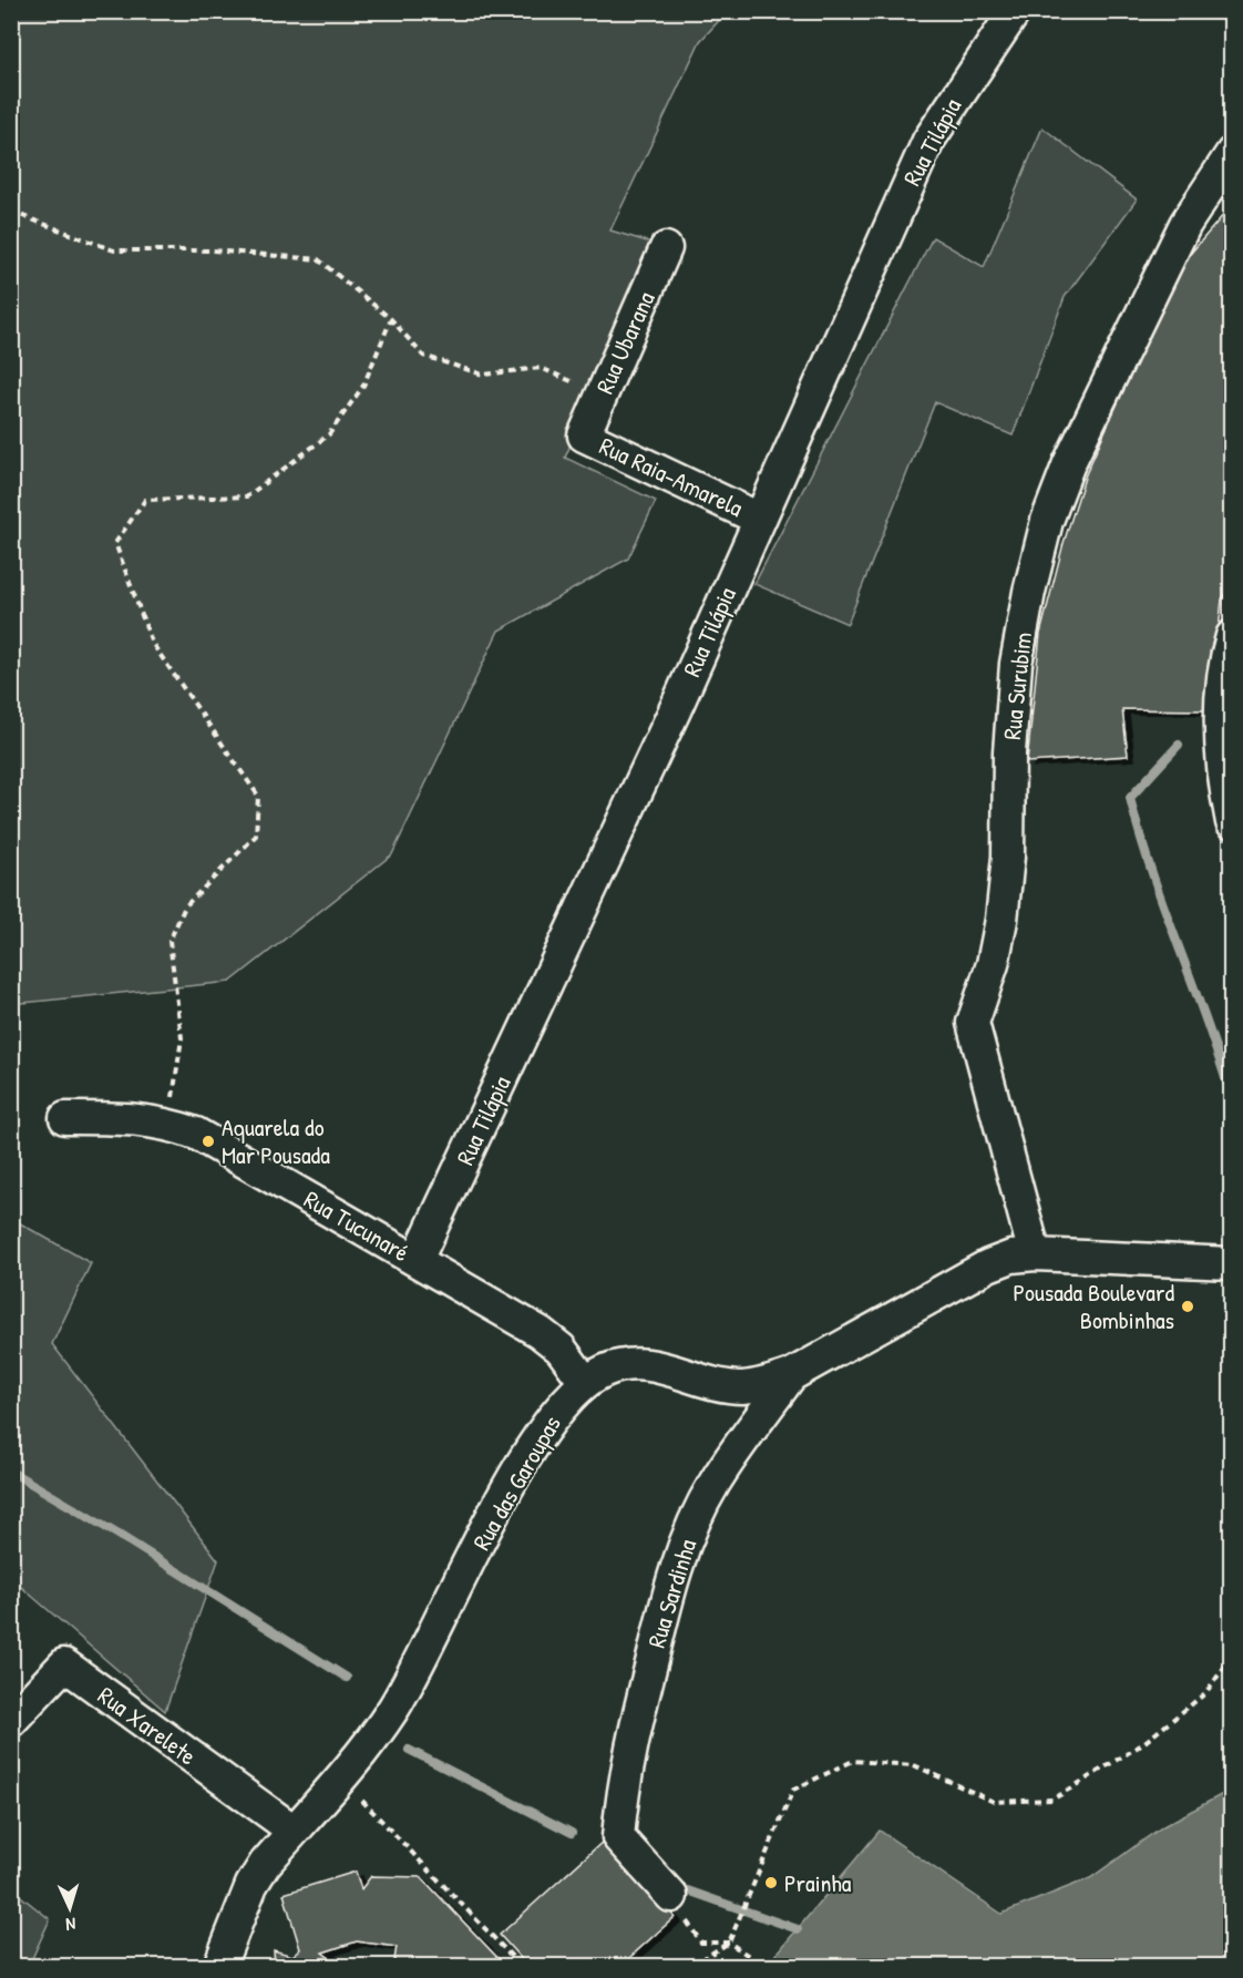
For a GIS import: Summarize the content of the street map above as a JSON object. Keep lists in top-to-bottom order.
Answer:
{
  "streets": {
    "street": [
      "Rua Tilápia",
      "Rua Ubarana",
      "Rua Raia-Amarela",
      "Rua Surubim",
      "Rua Tucunaré",
      "Rua das Garoupas",
      "Rua Sardinha",
      "Rua Xarelete"
    ]
  },
  "crossings": [
    ["Rua Tilápia", "Rua Raia-Amarela"],
    ["Rua Tilápia", "Rua Tucunaré"],
    ["Rua Ubarana", "Rua Raia-Amarela"],
    ["Rua Surubim", "Rua das Garoupas"],
    ["Rua Tucunaré", "Rua das Garoupas"],
    ["Rua das Garoupas", "Rua Sardinha"],
    ["Rua das Garoupas", "Rua Xarelete"]
  ],
  "places": ["Aquarela do Mar Pousada", "Pousada Boulevard Bombinhas", "Prainha"],
  "north": "bottom"
}
